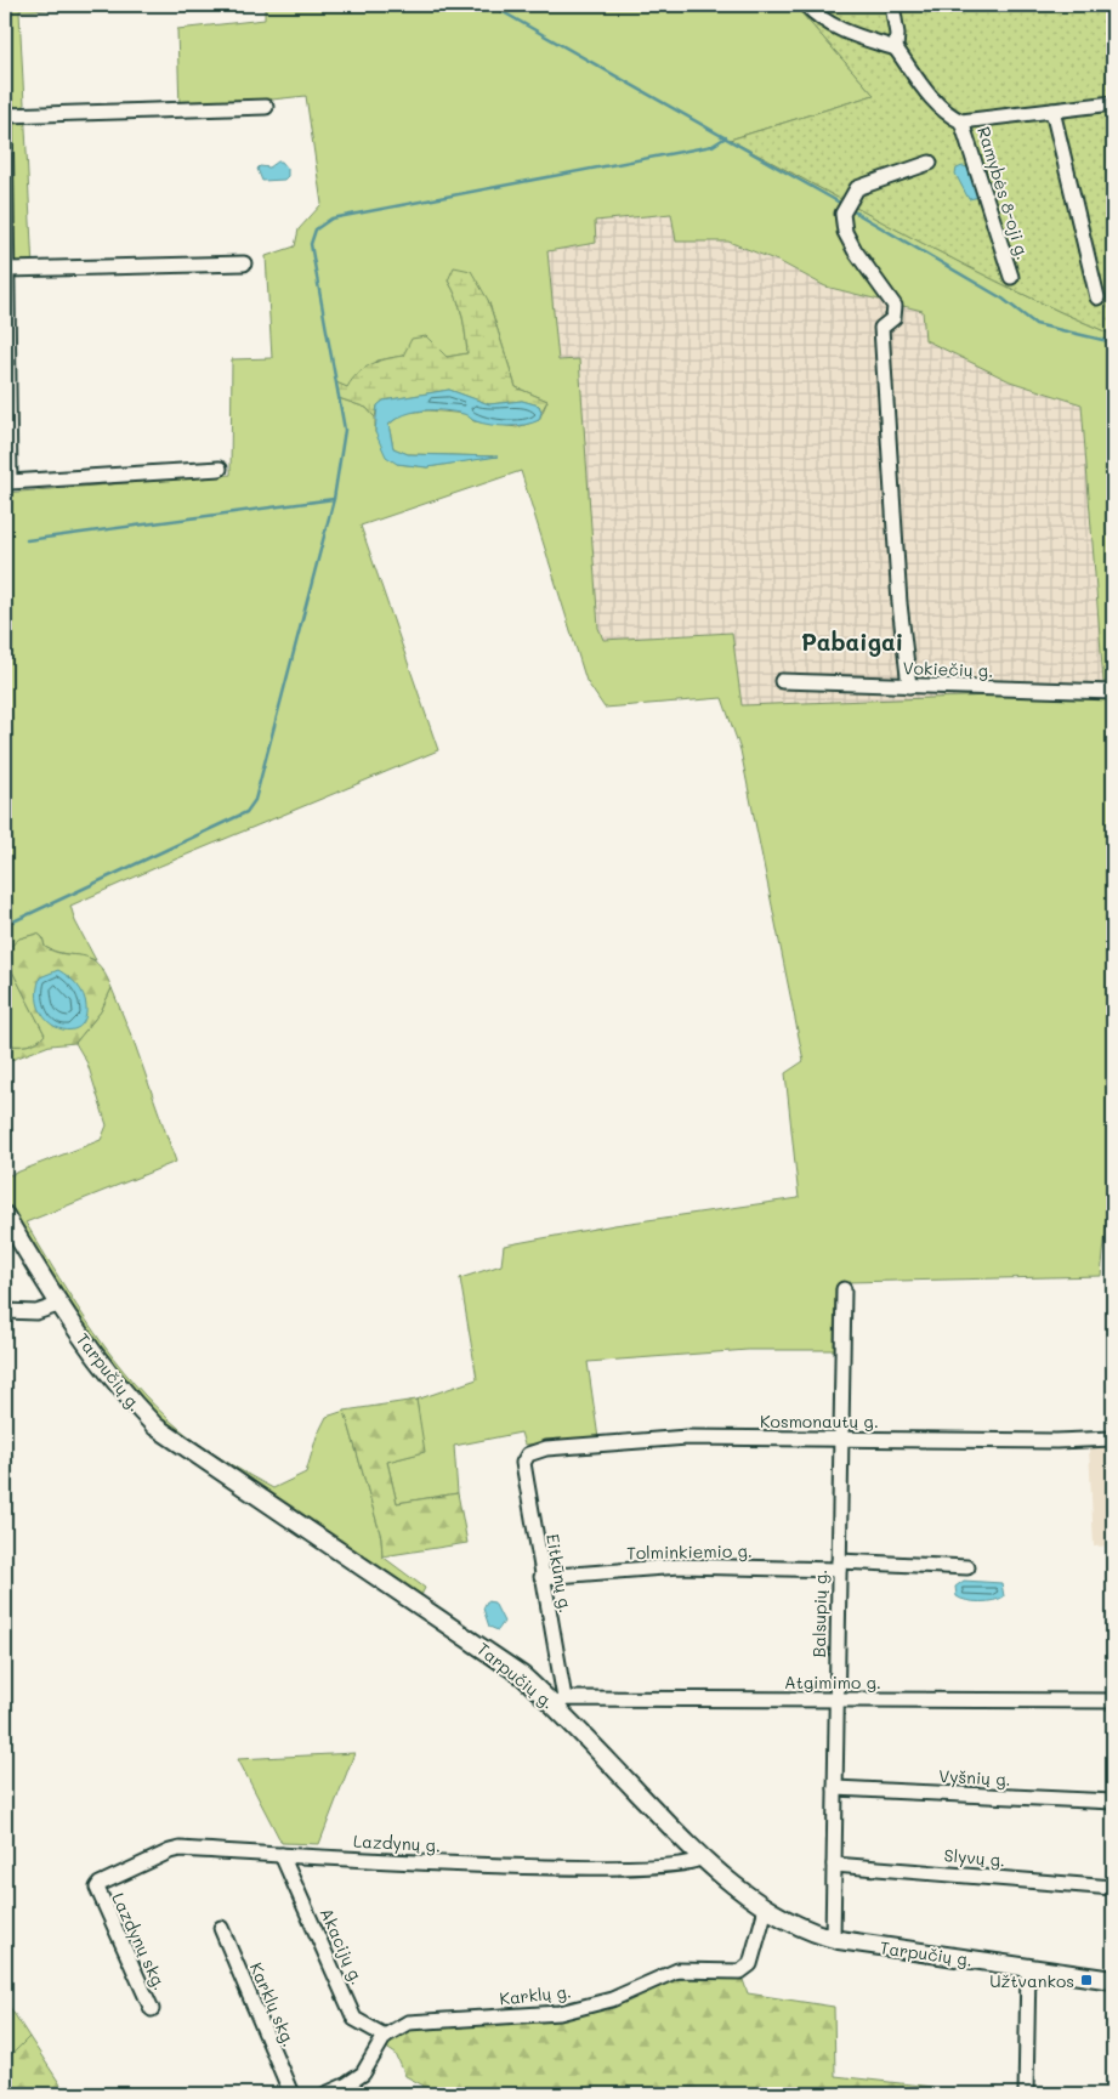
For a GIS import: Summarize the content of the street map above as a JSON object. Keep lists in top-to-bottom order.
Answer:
{
  "streets": {
    "main road": ["Tarpučių g."],
    "street": [
      "Ramybės 8-oji g.",
      "Vokiečių g.",
      "Kosmonautų g.",
      "Tolminkiemio g.",
      "Eitkūnų g.",
      "Balsupių g.",
      "Atgimimo g.",
      "Vyšnių g.",
      "Lazdynų g.",
      "Slyvų g.",
      "Lazdynų skg.",
      "Akacijų g.",
      "Karklų g.",
      "Karklų skg."
    ]
  },
  "crossings": [
    ["Tarpučių g.", "Eitkūnų g."],
    ["Tarpučių g.", "Balsupių g."],
    ["Tarpučių g.", "Atgimimo g."],
    ["Tarpučių g.", "Lazdynų g."],
    ["Tarpučių g.", "Karklų g."],
    ["Kosmonautų g.", "Eitkūnų g."],
    ["Kosmonautų g.", "Balsupių g."],
    ["Tolminkiemio g.", "Eitkūnų g."],
    ["Tolminkiemio g.", "Balsupių g."],
    ["Eitkūnų g.", "Atgimimo g."],
    ["Balsupių g.", "Atgimimo g."],
    ["Balsupių g.", "Vyšnių g."],
    ["Balsupių g.", "Slyvų g."],
    ["Lazdynų g.", "Lazdynų skg."],
    ["Lazdynų g.", "Akacijų g."],
    ["Akacijų g.", "Karklų g."]
  ],
  "districts": ["Pabaigai"],
  "places": {
    "transit": ["Užtvankos"]
  }
}
